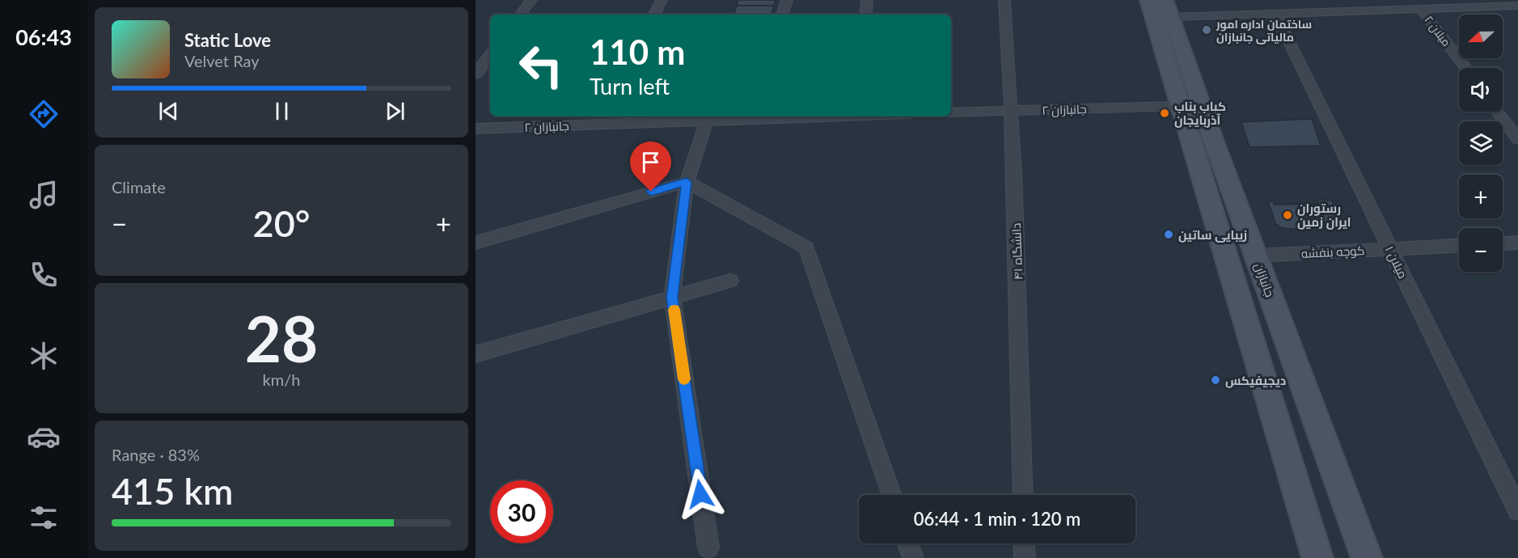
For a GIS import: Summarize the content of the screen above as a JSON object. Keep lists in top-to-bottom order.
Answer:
{
  "streets": {
    "main road": ["جانبازان"],
    "street": [
      "میلان ۲",
      "جانبازان ۲",
      "دانشگاه ۴۱",
      "کوچه بنفشه",
      "میلان ۱"
    ]
  },
  "crossings": [
    ["جانبازان ۲", "دانشگاه ۴۱"],
    ["کوچه بنفشه", "میلان ۱"],
    ["کوچه بنفشه", "جانبازان"]
  ],
  "places": [
    "ساختمان اداره امور مالیاتی جانبازان",
    "کباب بناب آذربایجان",
    "رستوران ایران زمین",
    "زیبایی ساتین",
    "دیجیفیکس"
  ],
  "north": "left",
  "page": {
    "tabs": "06:43",
    "map_buttons": ["+", "−"],
    "turn": ["110 m", "Turn left"],
    "song": ["Static Love", "Velvet Ray"],
    "tile": [
      "Climate",
      ["28", "km/h"],
      ["Range · 83%", "415 km"]
    ],
    "heat": ["−", "20°", "+"],
    "limit": "30",
    "trip": "06:44 · 1 min · 120 m"
  }
}
